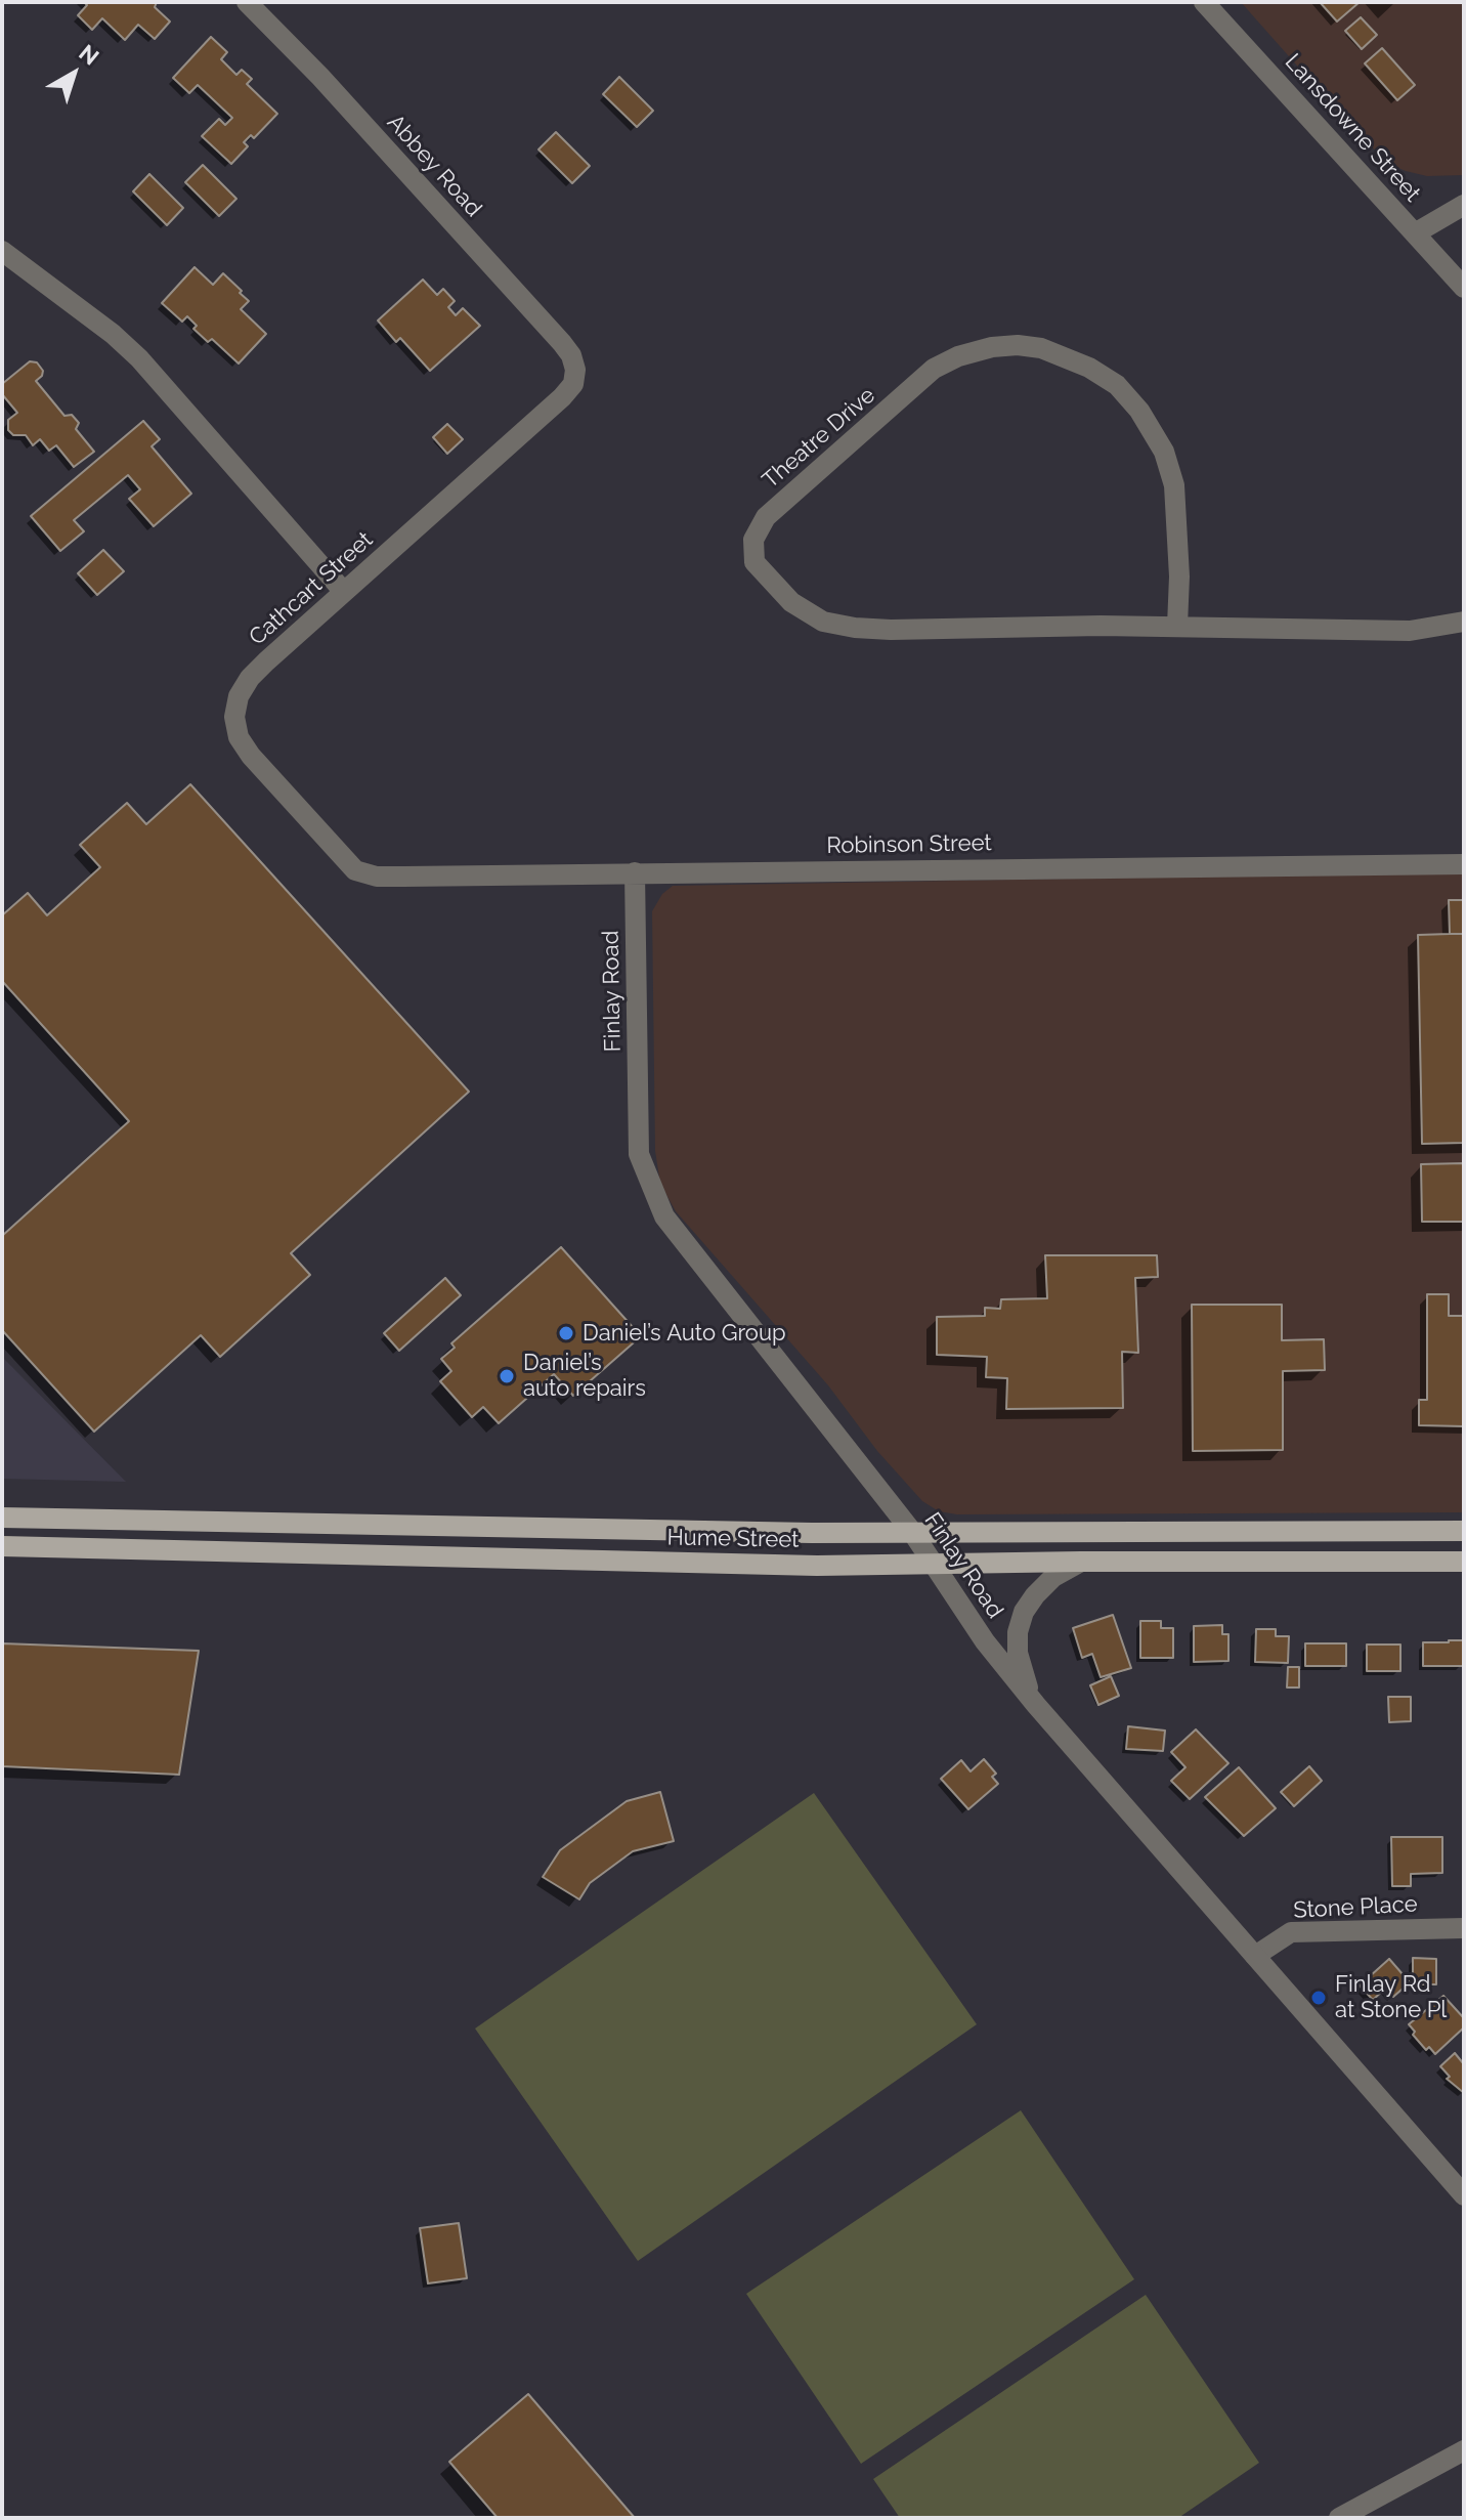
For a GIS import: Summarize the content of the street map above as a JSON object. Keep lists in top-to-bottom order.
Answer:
{
  "streets": {
    "main road": ["Hume Street"],
    "street": [
      "Lansdowne Street",
      "Abbey Road",
      "Theatre Drive",
      "Cathcart Street",
      "Robinson Street",
      "Finlay Road",
      "Stone Place"
    ]
  },
  "crossings": [
    ["Abbey Road", "Cathcart Street"],
    ["Cathcart Street", "Robinson Street"],
    ["Robinson Street", "Finlay Road"],
    ["Finlay Road", "Hume Street"],
    ["Finlay Road", "Stone Place"]
  ],
  "places": ["Daniel’s Auto Group", "Daniel’s auto repairs", "Finlay Rd at Stone Pl"],
  "north": "top right"
}
